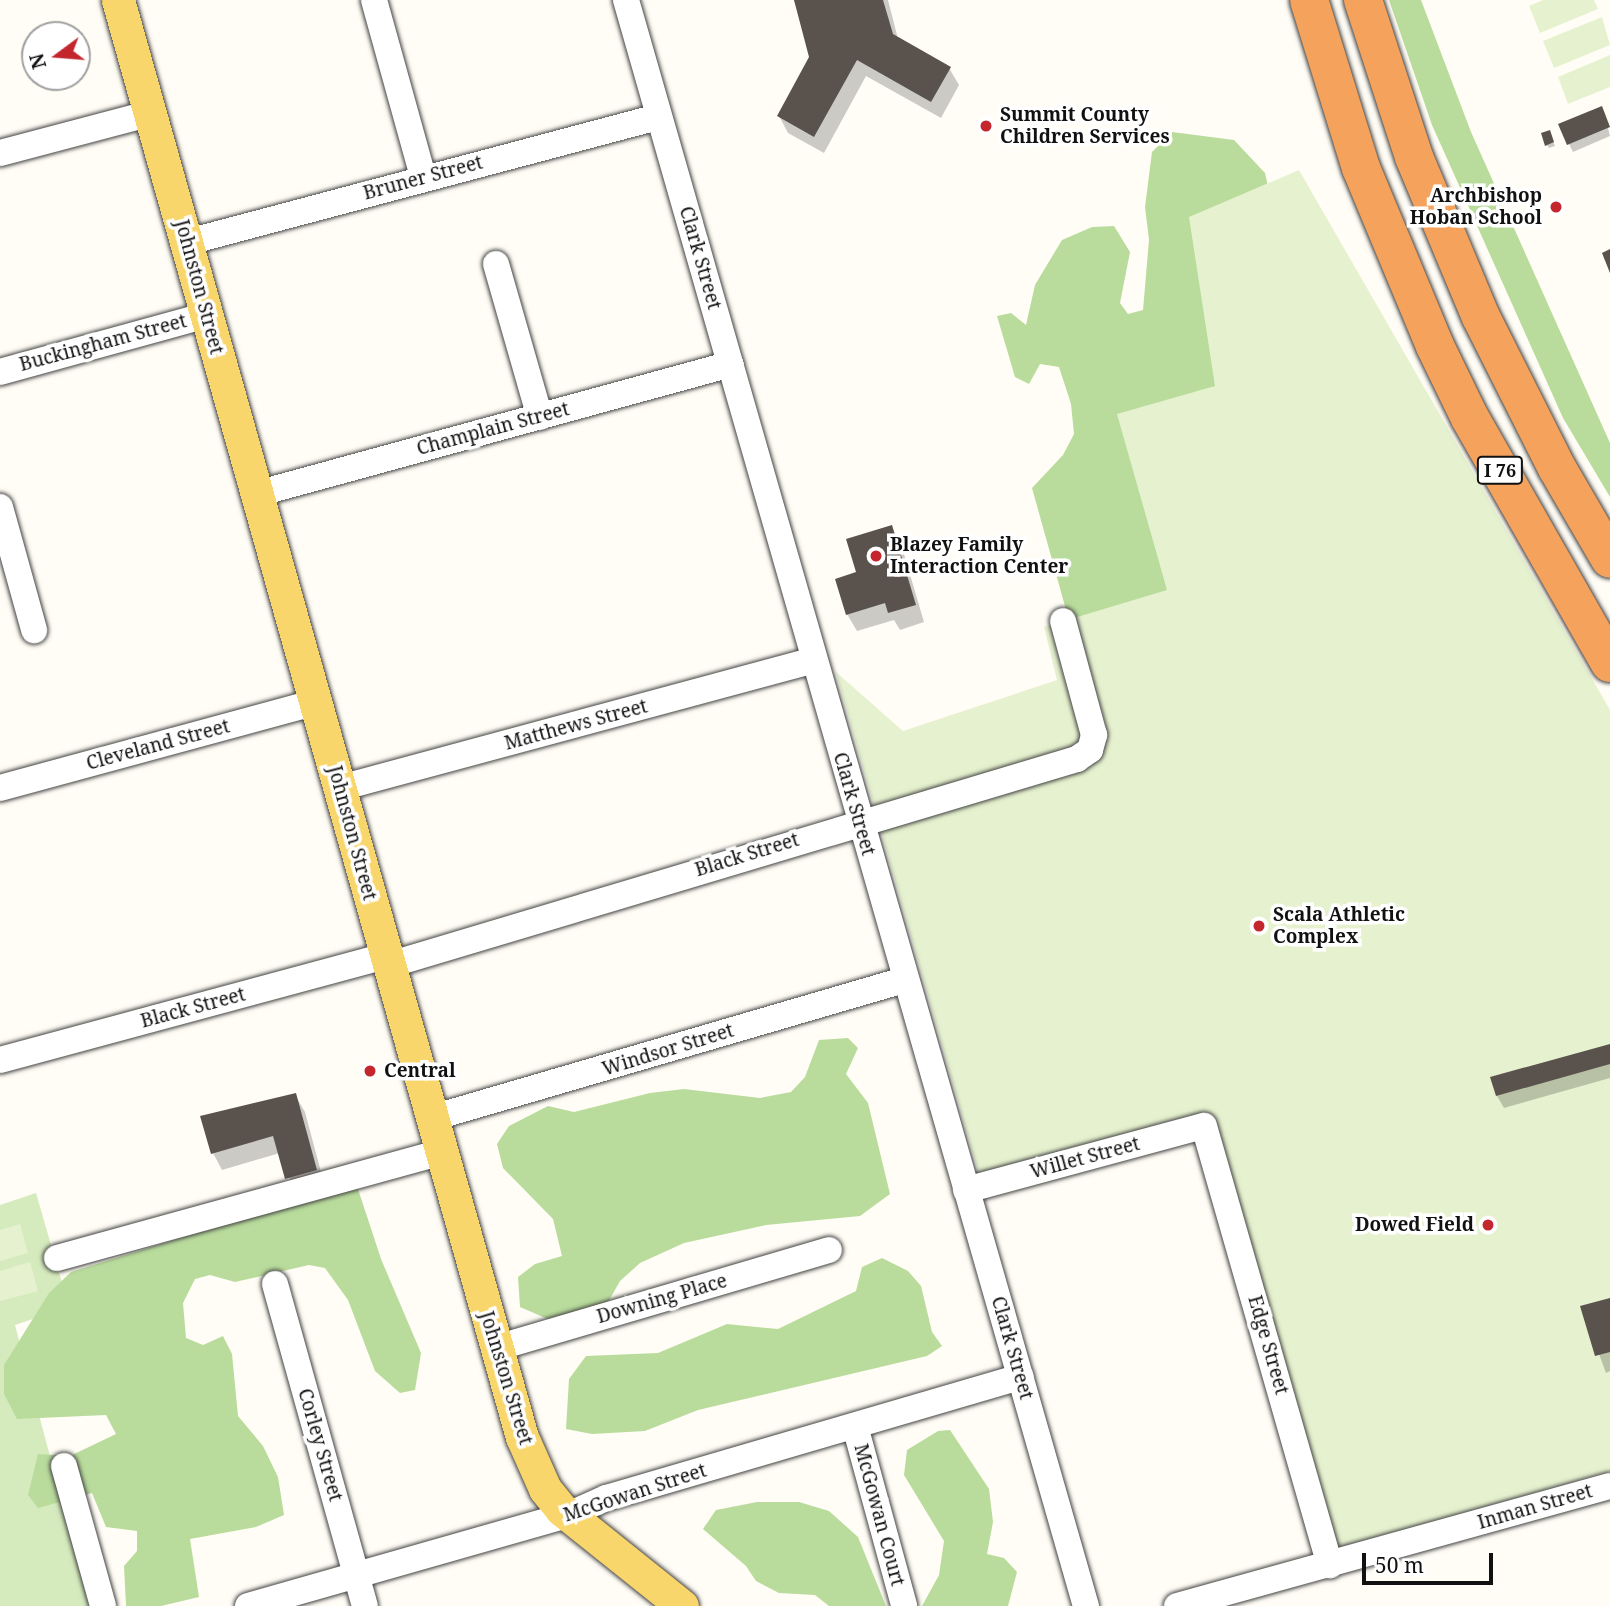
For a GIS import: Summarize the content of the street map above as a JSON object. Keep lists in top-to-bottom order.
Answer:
{
  "streets": {
    "highway": ["I 76"],
    "main road": ["Johnston Street"],
    "street": [
      "Bruner Street",
      "Clark Street",
      "Buckingham Street",
      "Champlain Street",
      "Matthews Street",
      "Cleveland Street",
      "Black Street",
      "Windsor Street",
      "Willet Street",
      "Downing Place",
      "Edge Street",
      "Corley Street",
      "McGowan Street",
      "Inman Street",
      "McGowan Court"
    ]
  },
  "crossings": [
    ["Bruner Street", "Clark Street"],
    ["Bruner Street", "Johnston Street"],
    ["Clark Street", "Champlain Street"],
    ["Clark Street", "Matthews Street"],
    ["Clark Street", "Black Street"],
    ["Clark Street", "Windsor Street"],
    ["Clark Street", "Willet Street"],
    ["Clark Street", "McGowan Street"],
    ["Johnston Street", "Buckingham Street"],
    ["Johnston Street", "Champlain Street"],
    ["Johnston Street", "Matthews Street"],
    ["Johnston Street", "Cleveland Street"],
    ["Johnston Street", "Black Street"],
    ["Johnston Street", "Windsor Street"],
    ["Johnston Street", "Downing Place"],
    ["Johnston Street", "McGowan Street"],
    ["Willet Street", "Edge Street"],
    ["Edge Street", "Inman Street"],
    ["Corley Street", "McGowan Street"],
    ["McGowan Street", "McGowan Court"]
  ],
  "places": [
    "Summit County Children Services",
    "Archbishop Hoban School",
    "Blazey Family Interaction Center",
    "Scala Athletic Complex",
    "Central",
    "Dowed Field"
  ],
  "scale_bar": "50 m",
  "north": "left"
}
